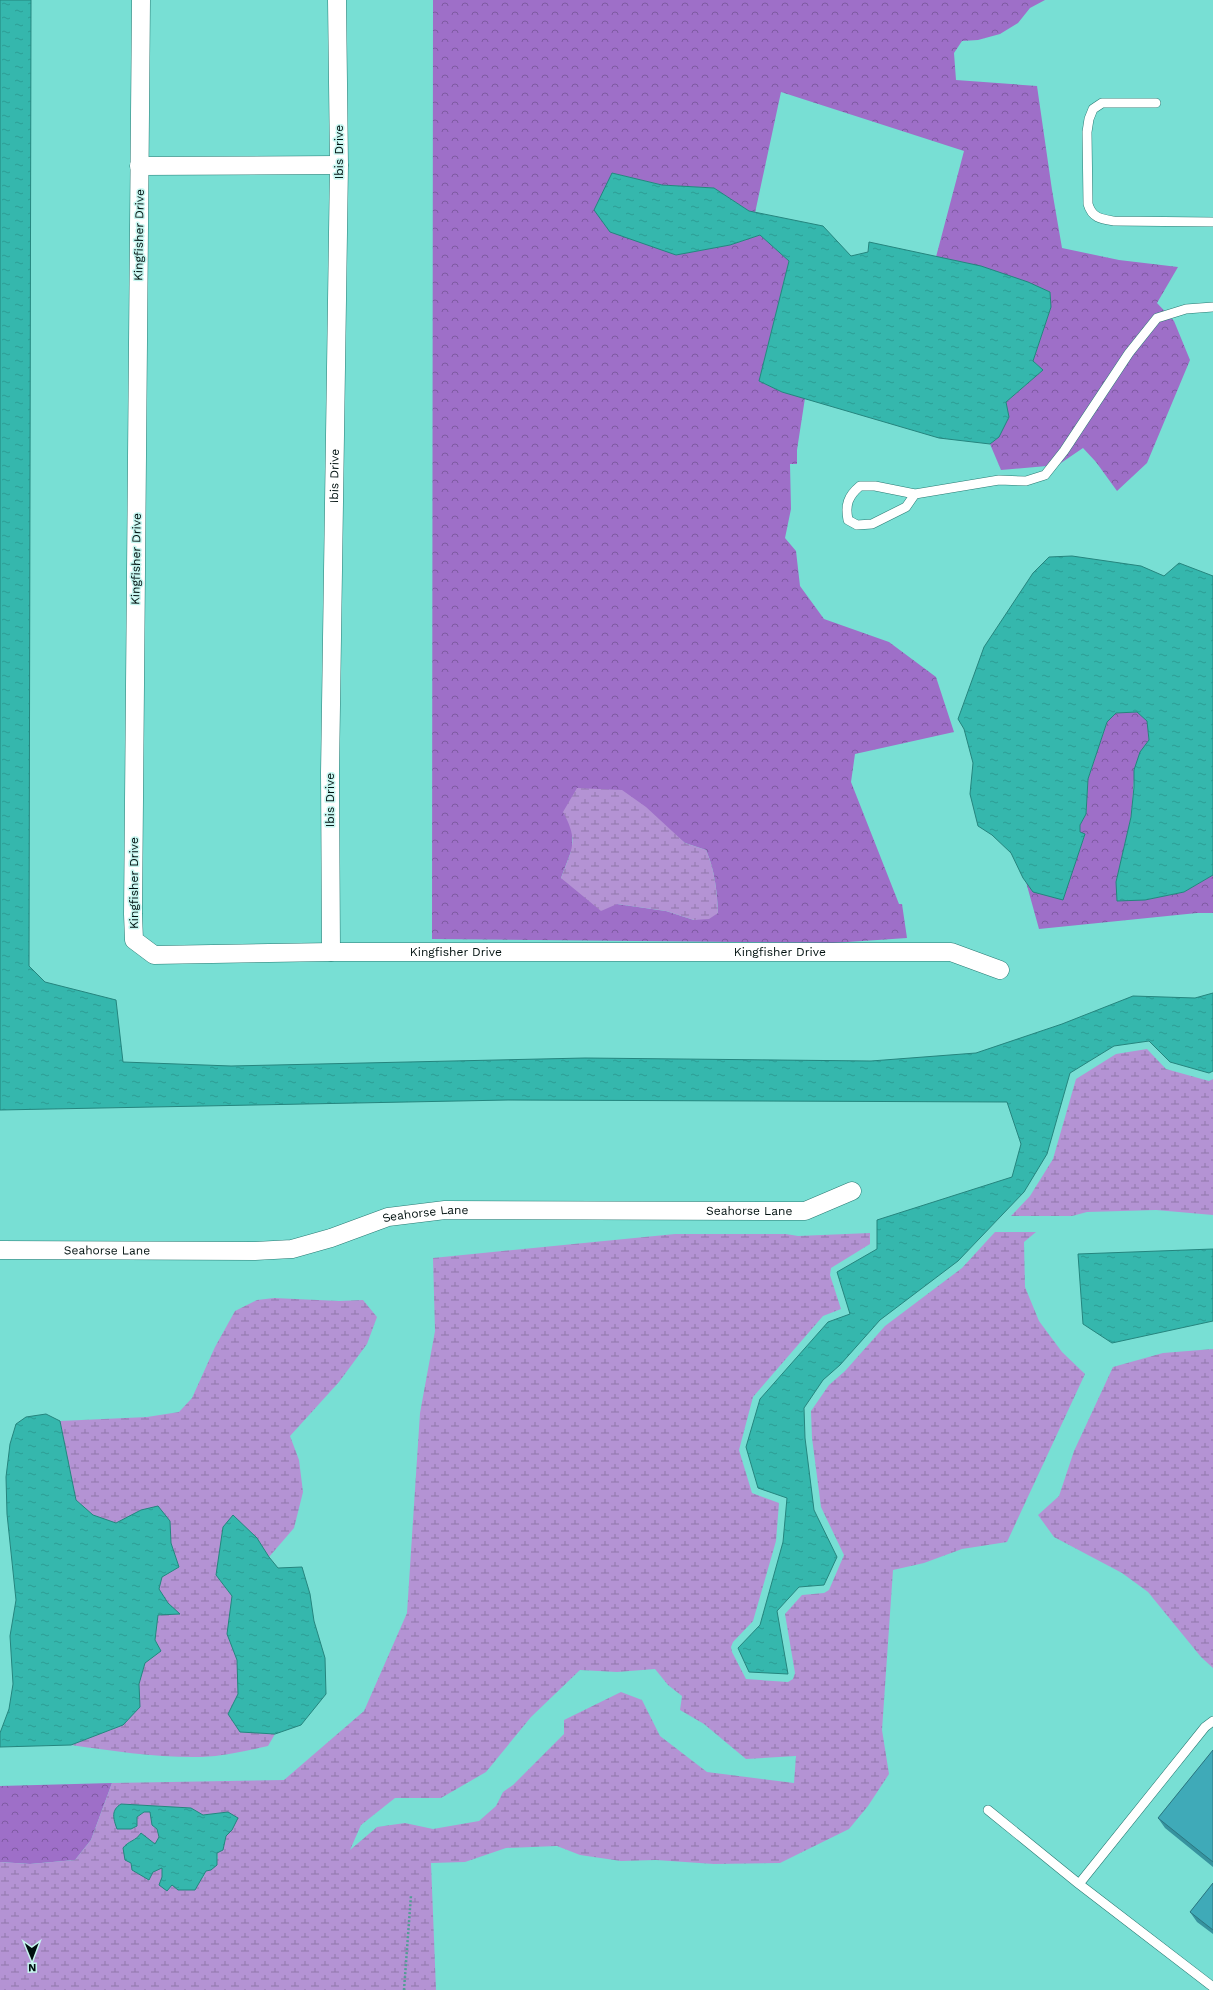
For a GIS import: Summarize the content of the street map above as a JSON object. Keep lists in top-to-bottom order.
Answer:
{
  "streets": {
    "street": ["Ibis Drive", "Kingfisher Drive", "Seahorse Lane"]
  },
  "crossings": [
    ["Ibis Drive", "Kingfisher Drive"]
  ],
  "north": "bottom"
}
